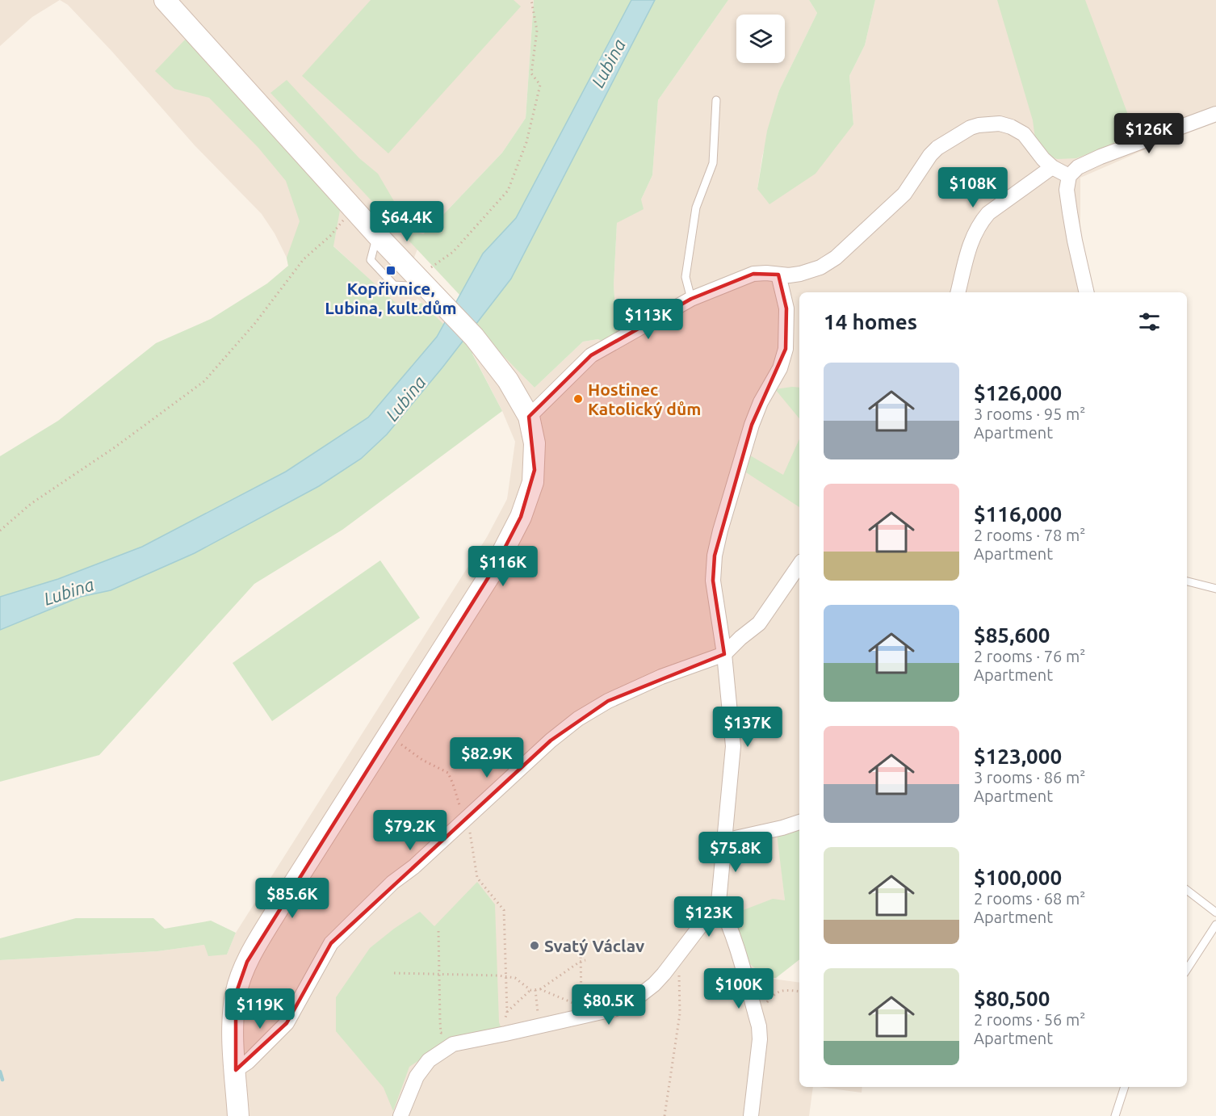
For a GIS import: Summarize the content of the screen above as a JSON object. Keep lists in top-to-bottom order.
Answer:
{
  "water": ["Lubina"],
  "places": {
    "transit": ["Kopřivnice, Lubina, kult.dům"],
    "other": ["Hostinec Katolický dům", "Svatý Václav"]
  },
  "page": {
    "price": [
      "$126K",
      "$108K",
      "$64.4K",
      "$113K",
      "$116K",
      "$137K",
      "$82.9K",
      "$79.2K",
      "$75.8K",
      "$85.6K",
      "$123K",
      "$100K",
      "$80.5K",
      "$119K"
    ],
    "heading": "14 homes",
    "list": [
      {
        "name": "$126,000",
        "note": "3 rooms · 95 m² · Apartment"
      },
      {
        "name": "$116,000",
        "note": "2 rooms · 78 m² · Apartment"
      },
      {
        "name": "$85,600",
        "note": "2 rooms · 76 m² · Apartment"
      },
      {
        "name": "$123,000",
        "note": "3 rooms · 86 m² · Apartment"
      },
      {
        "name": "$100,000",
        "note": "2 rooms · 68 m² · Apartment"
      },
      {
        "name": "$80,500",
        "note": "2 rooms · 56 m² · Apartment"
      }
    ]
  }
}
